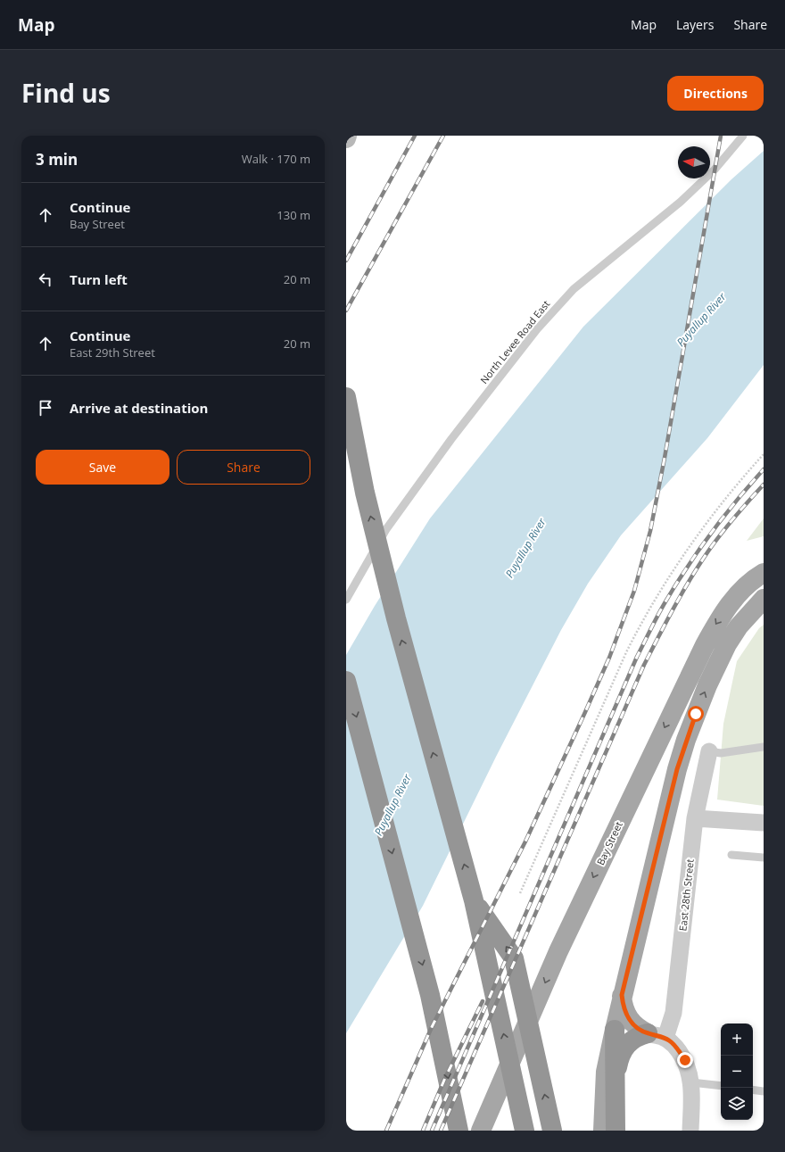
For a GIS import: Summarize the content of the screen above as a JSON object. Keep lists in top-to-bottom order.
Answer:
{
  "streets": {
    "main road": ["Bay Street"],
    "street": ["East 28th Street"],
    "lane": ["North Levee Road East"]
  },
  "water": ["Puyallup River"],
  "north": "left",
  "page": {
    "header": "Map",
    "nav": ["Map", "Layers", "Share"],
    "title": "Find us",
    "buttons": [
      "Directions",
      ["Save", "Share"]
    ],
    "heading": ["3 min", "Walk · 170 m"],
    "list": [
      ["Continue", "Bay Street", "130 m"],
      ["Turn left", "20 m"],
      ["Continue", "East 29th Street", "20 m"],
      "Arrive at destination"
    ],
    "map_buttons": ["+", "−"]
  }
}
